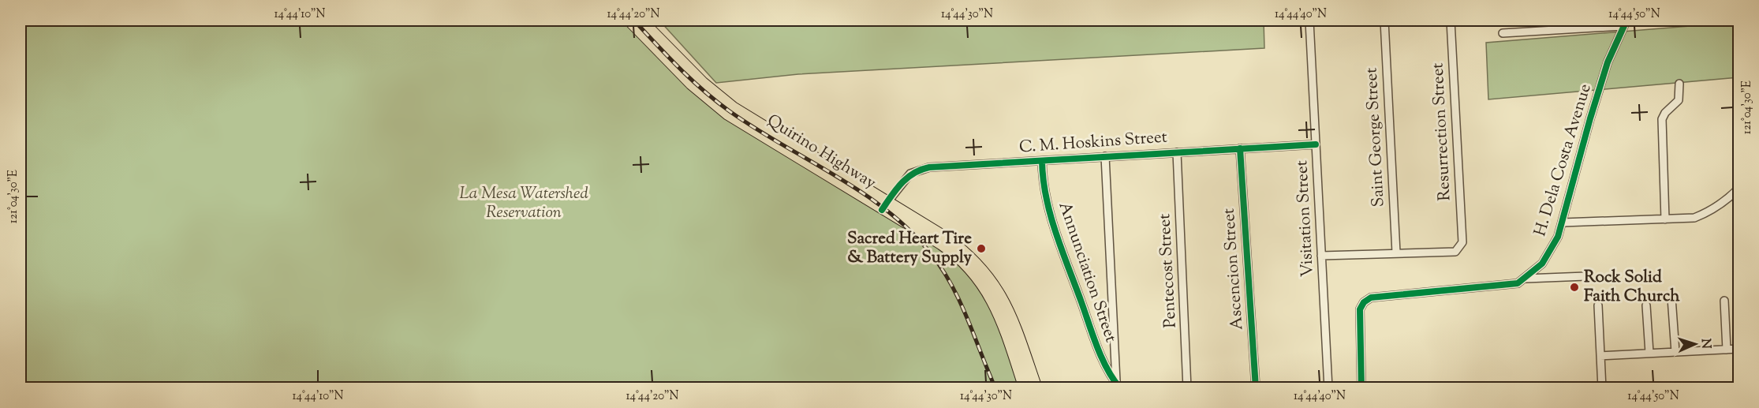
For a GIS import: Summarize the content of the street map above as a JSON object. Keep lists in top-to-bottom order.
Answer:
{
  "streets": {
    "main road": ["Quirino Highway"],
    "street": [
      "Resurrection Street",
      "Saint George Street",
      "C. M. Hoskins Street",
      "H. Dela Costa Avenue",
      "Visitation Street",
      "Ascencion Street",
      "Pentecost Street",
      "Annunciation Street"
    ]
  },
  "crossings": [
    ["Resurrection Street", "Saint George Street"],
    ["C. M. Hoskins Street", "Quirino Highway"],
    ["C. M. Hoskins Street", "Visitation Street"],
    ["C. M. Hoskins Street", "Ascencion Street"],
    ["C. M. Hoskins Street", "Pentecost Street"],
    ["C. M. Hoskins Street", "Annunciation Street"]
  ],
  "parks": ["La Mesa Watershed Reservation"],
  "places": ["Sacred Heart Tire & Battery Supply", "Rock Solid Faith Church"],
  "north": "right",
  "coordinates": [
    "14°44'10\"N",
    "14°44'20\"N",
    "14°44'30\"N",
    "14°44'40\"N",
    "14°44'50\"N",
    "121°04'30\"E"
  ]
}
